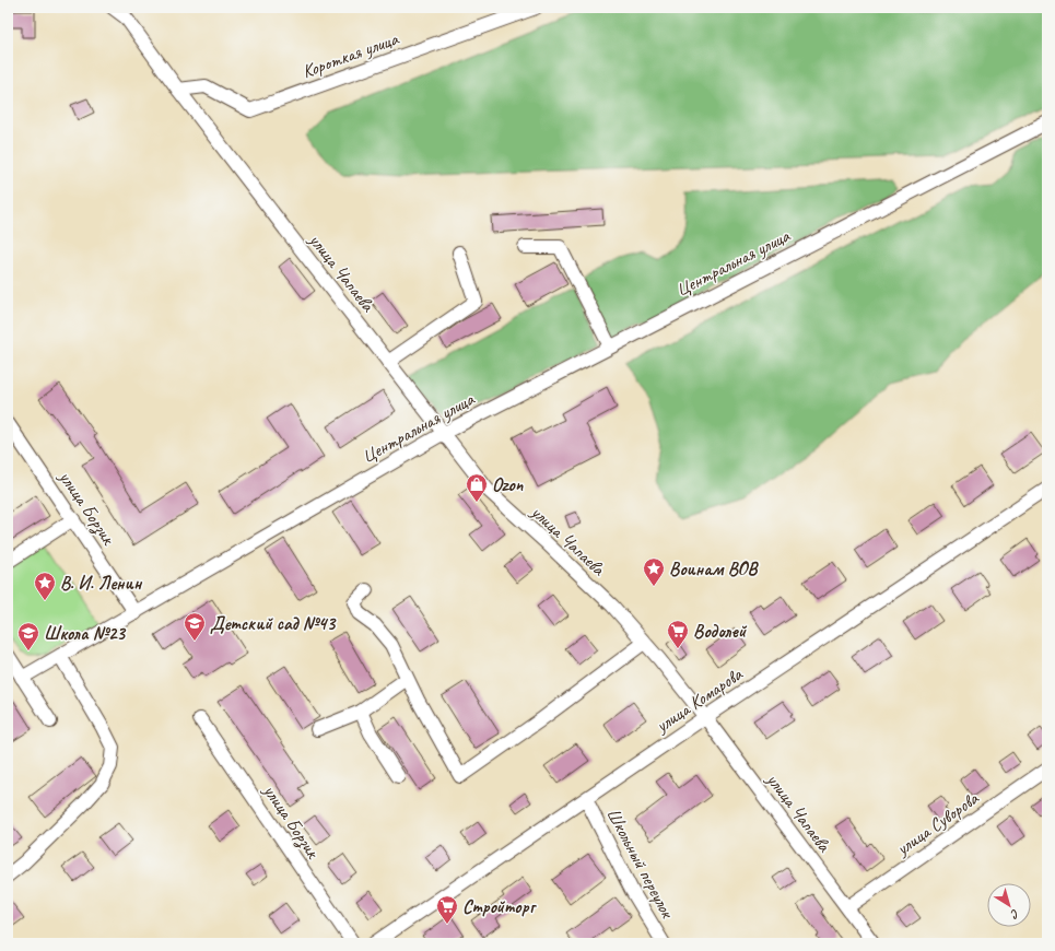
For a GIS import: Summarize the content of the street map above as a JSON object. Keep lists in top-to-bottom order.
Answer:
{
  "streets": {
    "street": [
      "Короткая улица",
      "Центральная улица",
      "улица Чапаева",
      "улица Борзик",
      "улица Комарова",
      "улица Суворова",
      "Школьный переулок"
    ]
  },
  "crossings": [
    ["Короткая улица", "улица Чапаева"],
    ["Центральная улица", "улица Чапаева"],
    ["Центральная улица", "улица Борзик"],
    ["улица Чапаева", "улица Комарова"],
    ["улица Чапаева", "улица Суворова"],
    ["улица Комарова", "Школьный переулок"]
  ],
  "places": {
    "shop": ["Ozon"],
    "place": ["Воинам ВОВ", "В. И. Ленин"],
    "school or university": ["Детский сад №43", "Школа №23"],
    "supermarket": ["Водолей", "Стройторг"]
  },
  "north": "bottom right"
}
